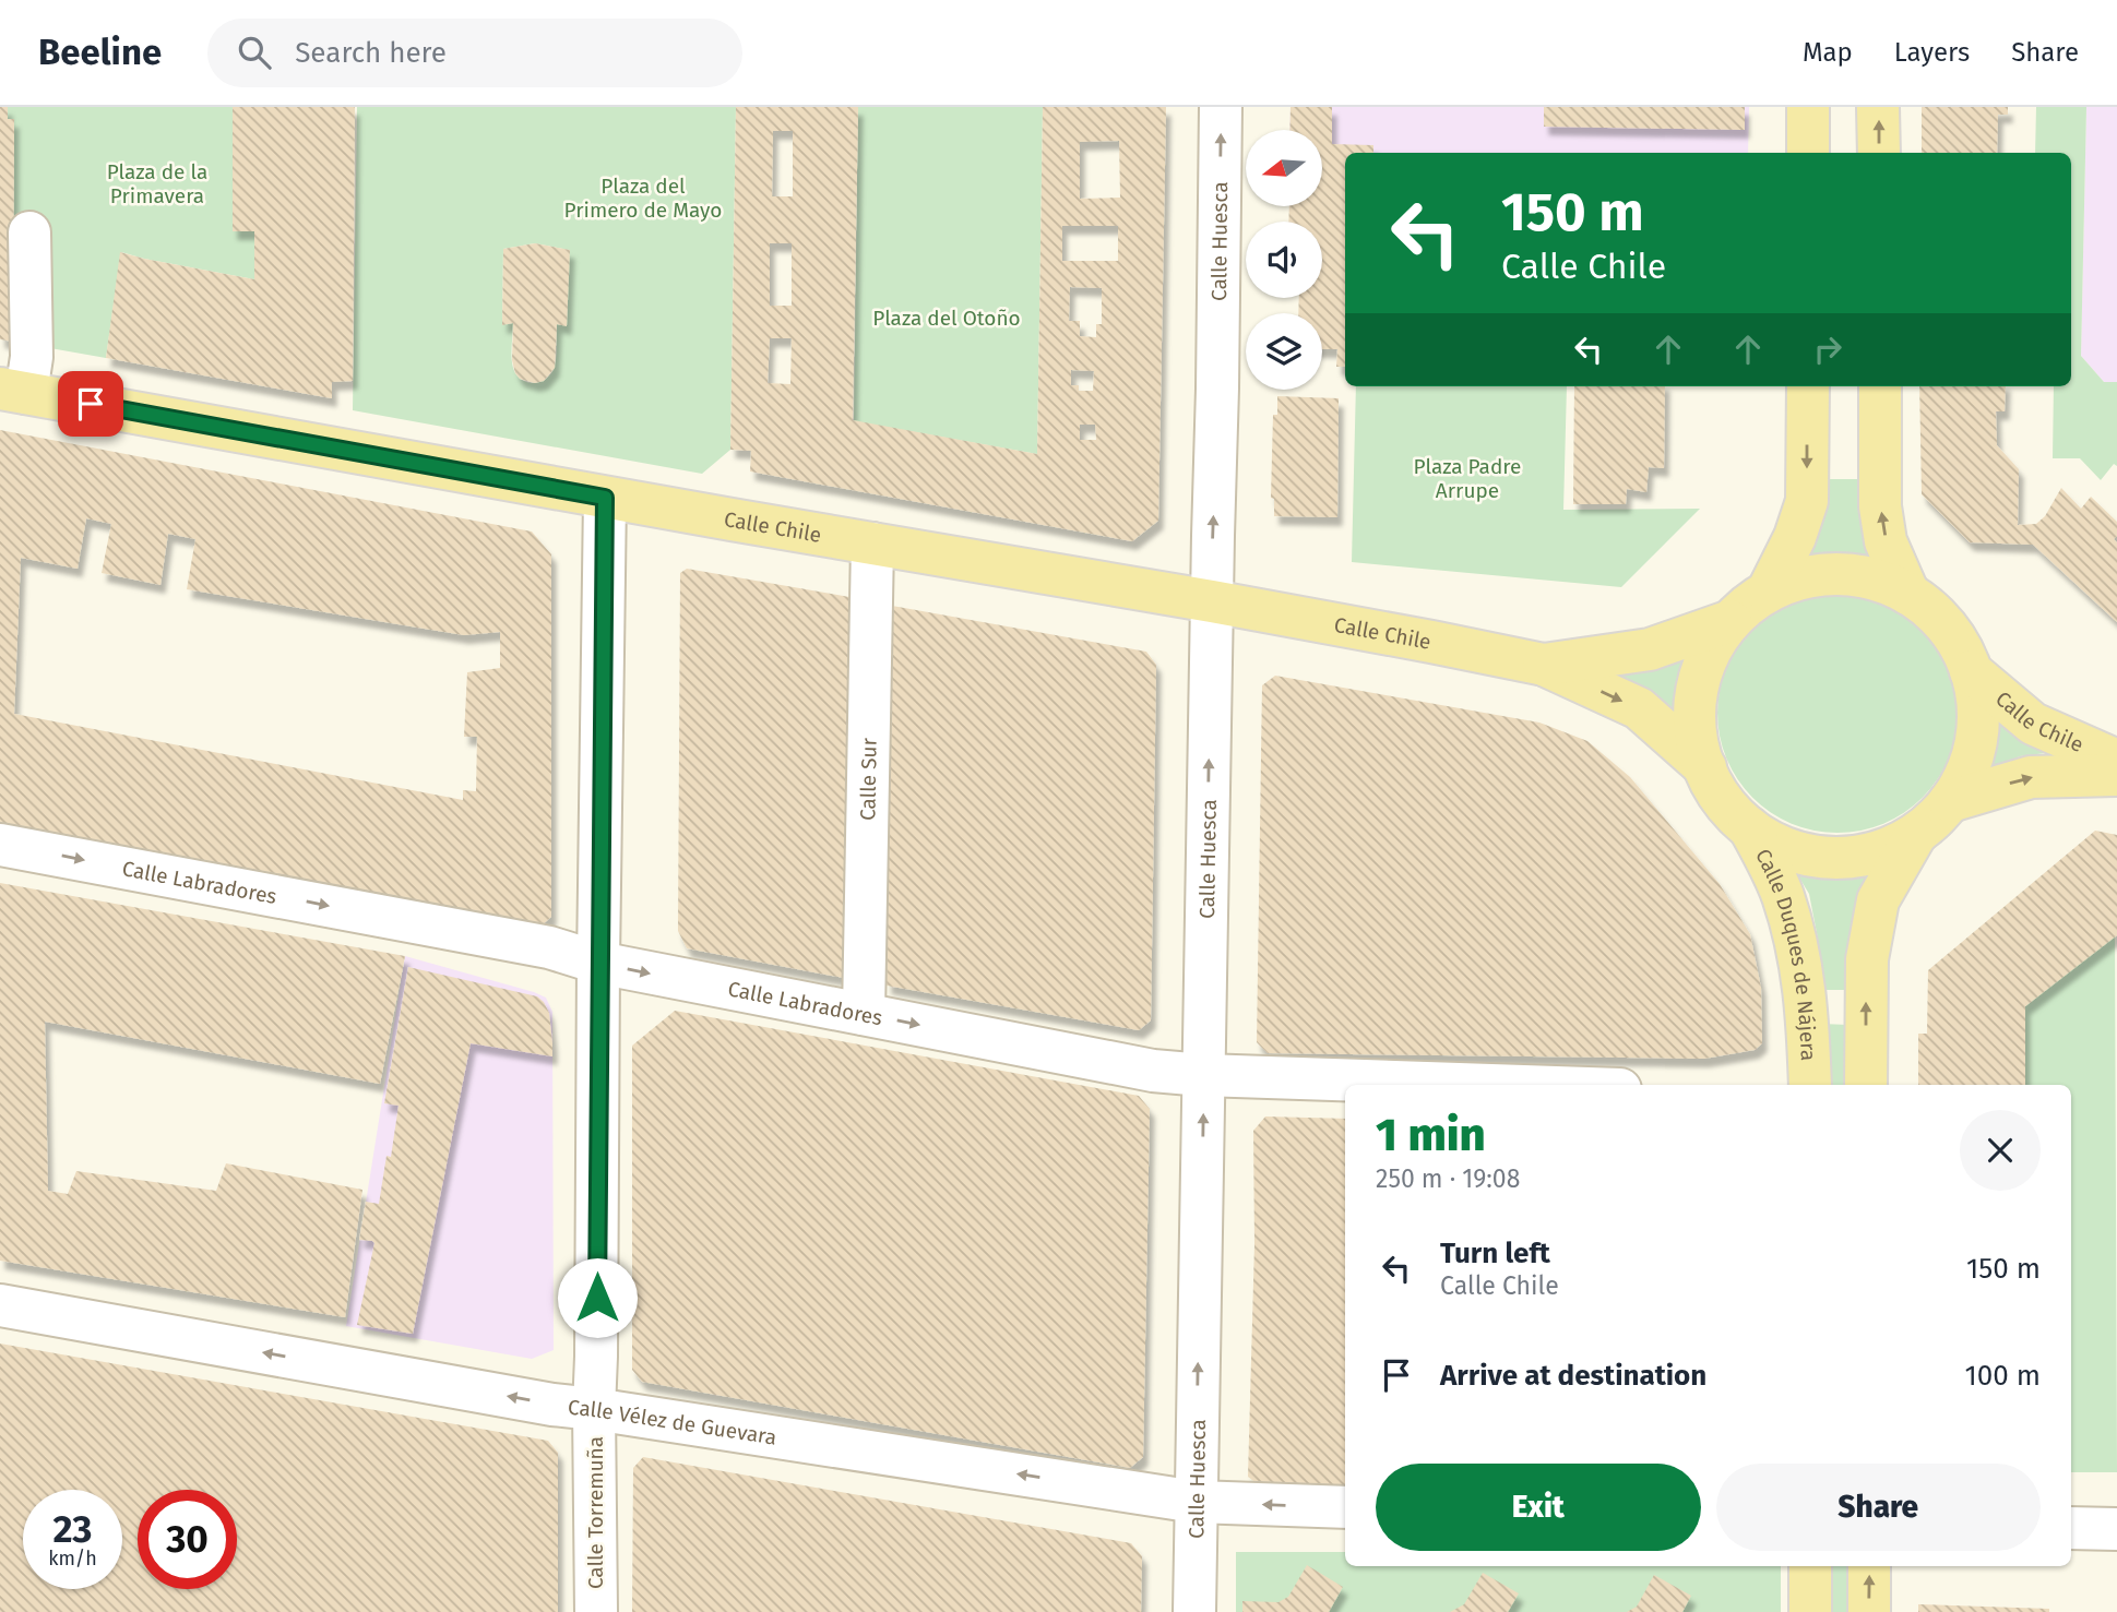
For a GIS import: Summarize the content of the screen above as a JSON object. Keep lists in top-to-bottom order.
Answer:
{
  "streets": {
    "main road": ["Calle Chile", "Calle Duques de Nájera"],
    "street": [
      "Calle Huesca",
      "Calle Sur",
      "Calle Labradores",
      "Calle Vélez de Guevara",
      "Calle Torremuña"
    ]
  },
  "crossings": [
    ["Calle Huesca", "Calle Chile"],
    ["Calle Huesca", "Calle Labradores"],
    ["Calle Huesca", "Calle Vélez de Guevara"],
    ["Calle Chile", "Calle Sur"],
    ["Calle Chile", "Calle Torremuña"],
    ["Calle Sur", "Calle Labradores"],
    ["Calle Labradores", "Calle Torremuña"],
    ["Calle Vélez de Guevara", "Calle Torremuña"]
  ],
  "one_way": ["Calle Huesca", "Calle Labradores", "Calle Vélez de Guevara"],
  "parks": [
    "Plaza de la Primavera",
    "Plaza del Primero de Mayo",
    "Plaza del Otoño",
    "Plaza Padre Arrupe"
  ],
  "north": "left",
  "page": {
    "header": "Beeline",
    "search": "Search here",
    "nav": ["Map", "Layers", "Share"],
    "turn": ["150 m", "Calle Chile"],
    "heading": ["1 min", "250 m · 19:08"],
    "list": [
      {
        "name": "Turn left",
        "note": "Calle Chile",
        "value": "150 m"
      },
      {
        "name": "Arrive at destination",
        "value": "100 m"
      }
    ],
    "buttons": ["Exit", "Share"],
    "speed": "23 km/h",
    "limit": "30"
  }
}
